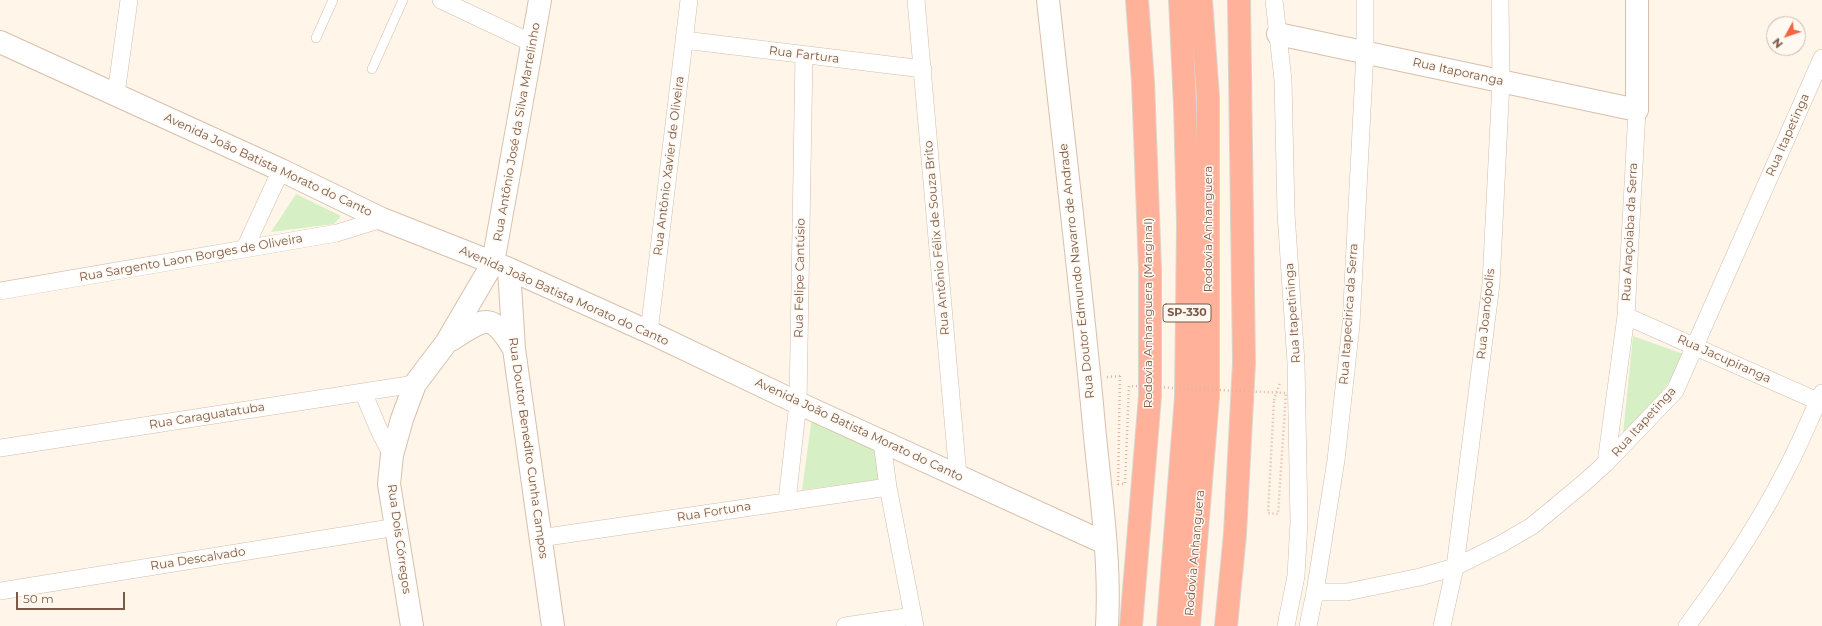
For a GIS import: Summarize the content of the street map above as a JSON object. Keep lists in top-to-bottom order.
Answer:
{
  "streets": {
    "highway": ["Rodovia Anhanguera", "Rodovia Anhanguera (Marginal)", "SP-330"],
    "street": [
      "Rua Fartura",
      "Rua Itaporanga",
      "Rua Antônio José da Silva Martelinho",
      "Rua Itapetinga",
      "Avenida João Batista Morato do Canto",
      "Rua Antônio Xavier de Oliveira",
      "Rua Araçoiaba da Serra",
      "Rua Antônio Félix de Souza Brito",
      "Rua Sargento Laon Borges de Oliveira",
      "Rua Doutor Edmundo Navarro de Andrade",
      "Rua Felipe Cantúsio",
      "Rua Itapetininga",
      "Rua Itapecirica da Serra",
      "Rua Joanópolis",
      "Rua Jacupiranga",
      "Rua Caraguatatuba",
      "Rua Doutor Benedito Cunha Campos",
      "Rua Fortuna",
      "Rua Dois Córregos",
      "Rua Descalvado"
    ]
  },
  "crossings": [
    ["Rua Fartura", "Rua Antônio Xavier de Oliveira"],
    ["Rua Fartura", "Rua Antônio Félix de Souza Brito"],
    ["Rua Fartura", "Rua Felipe Cantúsio"],
    ["Rua Itaporanga", "Rua Araçoiaba da Serra"],
    ["Rua Itaporanga", "Rua Itapetininga"],
    ["Rua Itaporanga", "Rua Itapecirica da Serra"],
    ["Rua Itaporanga", "Rua Joanópolis"],
    ["Rua Antônio José da Silva Martelinho", "Avenida João Batista Morato do Canto"],
    ["Rua Antônio José da Silva Martelinho", "Rua Doutor Benedito Cunha Campos"],
    ["Rua Antônio José da Silva Martelinho", "Rua Dois Córregos"],
    ["Rua Itapetinga", "Rua Araçoiaba da Serra"],
    ["Rua Itapetinga", "Rua Itapecirica da Serra"],
    ["Rua Itapetinga", "Rua Joanópolis"],
    ["Rua Itapetinga", "Rua Jacupiranga"],
    ["Avenida João Batista Morato do Canto", "Rua Antônio Xavier de Oliveira"],
    ["Avenida João Batista Morato do Canto", "Rua Antônio Félix de Souza Brito"],
    ["Avenida João Batista Morato do Canto", "Rua Sargento Laon Borges de Oliveira"],
    ["Avenida João Batista Morato do Canto", "Rua Doutor Edmundo Navarro de Andrade"],
    ["Avenida João Batista Morato do Canto", "Rua Felipe Cantúsio"],
    ["Avenida João Batista Morato do Canto", "Rua Doutor Benedito Cunha Campos"],
    ["Avenida João Batista Morato do Canto", "Rua Dois Córregos"],
    ["Rua Araçoiaba da Serra", "Rua Jacupiranga"],
    ["Rua Felipe Cantúsio", "Rua Fortuna"],
    ["Rua Caraguatatuba", "Rua Dois Córregos"],
    ["Rua Doutor Benedito Cunha Campos", "Rua Fortuna"],
    ["Rua Doutor Benedito Cunha Campos", "Rua Dois Córregos"],
    ["Rua Dois Córregos", "Rua Descalvado"]
  ],
  "scale_bar": "50 m",
  "north": "bottom left"
}
